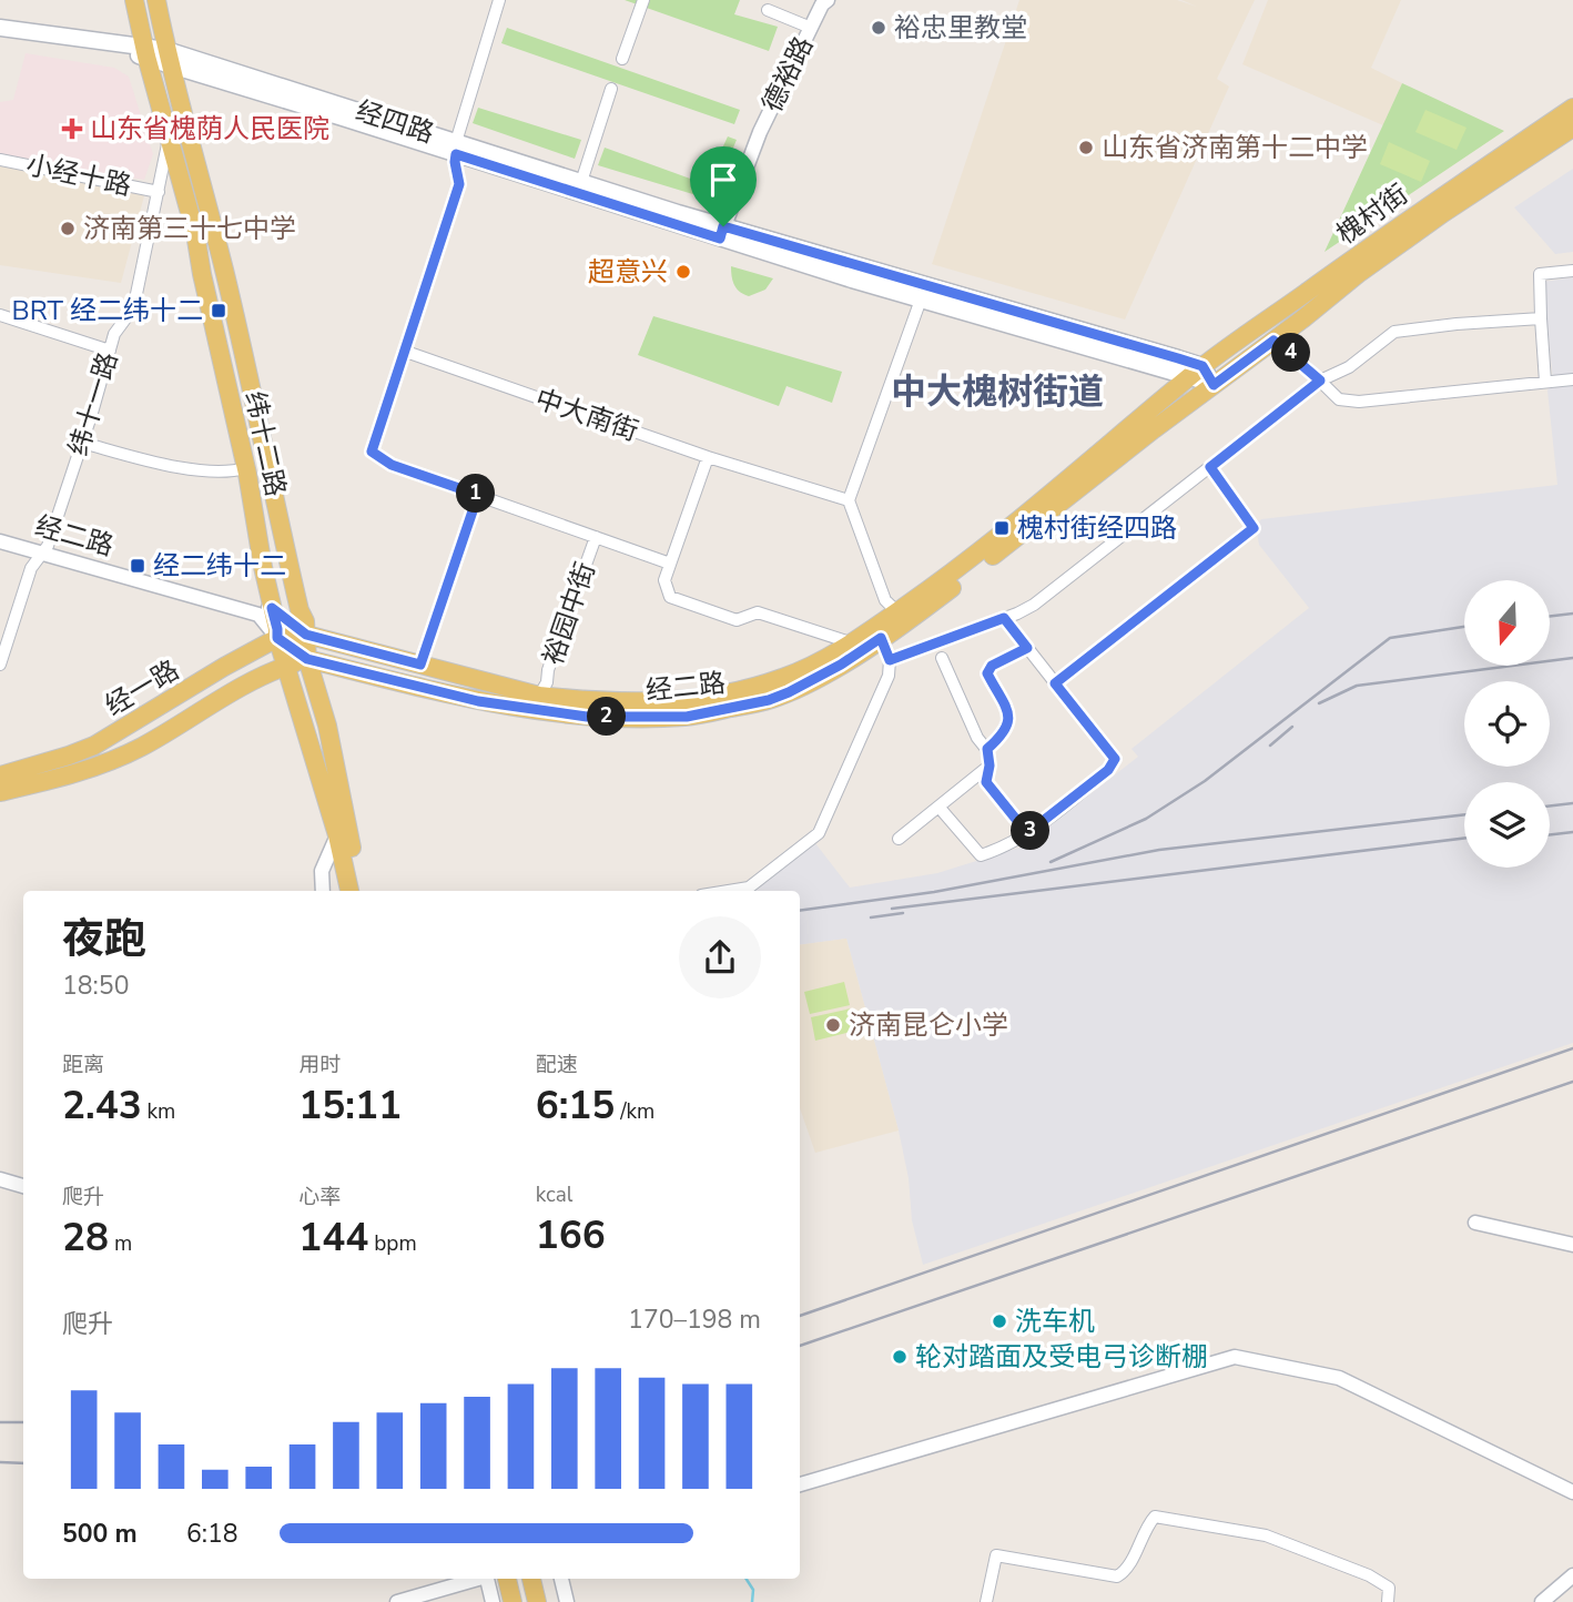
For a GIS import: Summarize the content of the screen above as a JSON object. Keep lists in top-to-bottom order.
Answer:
{
  "streets": {
    "main road": [
      "经四路",
      "槐村街",
      "纬十二路",
      "经二路",
      "经一路"
    ],
    "street": [
      "德裕路",
      "小经十路",
      "纬十一路",
      "中大南街",
      "裕园中街"
    ]
  },
  "crossings": [
    ["德裕路", "经四路"],
    ["经四路", "槐村街"],
    ["经四路", "纬十二路"],
    ["经四路", "经二路"],
    ["小经十路", "纬十一路"],
    ["槐村街", "经二路"],
    ["纬十一路", "纬十二路"],
    ["纬十一路", "经二路"],
    ["纬十二路", "经二路"],
    ["纬十二路", "经一路"],
    ["经二路", "裕园中街"],
    ["经二路", "经一路"]
  ],
  "districts": ["中大槐树街道"],
  "places": {
    "other": [
      "裕忠里教堂",
      "山东省济南第十二中学",
      "济南第三十七中学",
      "超意兴",
      "济南昆仑小学",
      "洗车机",
      "轮对踏面及受电弓诊断棚"
    ],
    "health": ["山东省槐荫人民医院"],
    "transit": ["BRT 经二纬十二", "槐村街经四路", "经二纬十二"]
  },
  "north": "bottom",
  "page": {
    "pins": [
      "4",
      "1",
      "2",
      "3"
    ],
    "heading": ["夜跑", "18:50"],
    "stats": [
      ["距离", "2.43 km"],
      ["用时", "15:11"],
      ["配速", "6:15 /km"],
      ["爬升", "28 m"],
      ["心率", "144 bpm"],
      ["kcal", "166"]
    ],
    "chart": ["爬升", "170–198 m"],
    "list": [
      {
        "name": "500 m",
        "note": "6:18"
      }
    ]
  }
}
